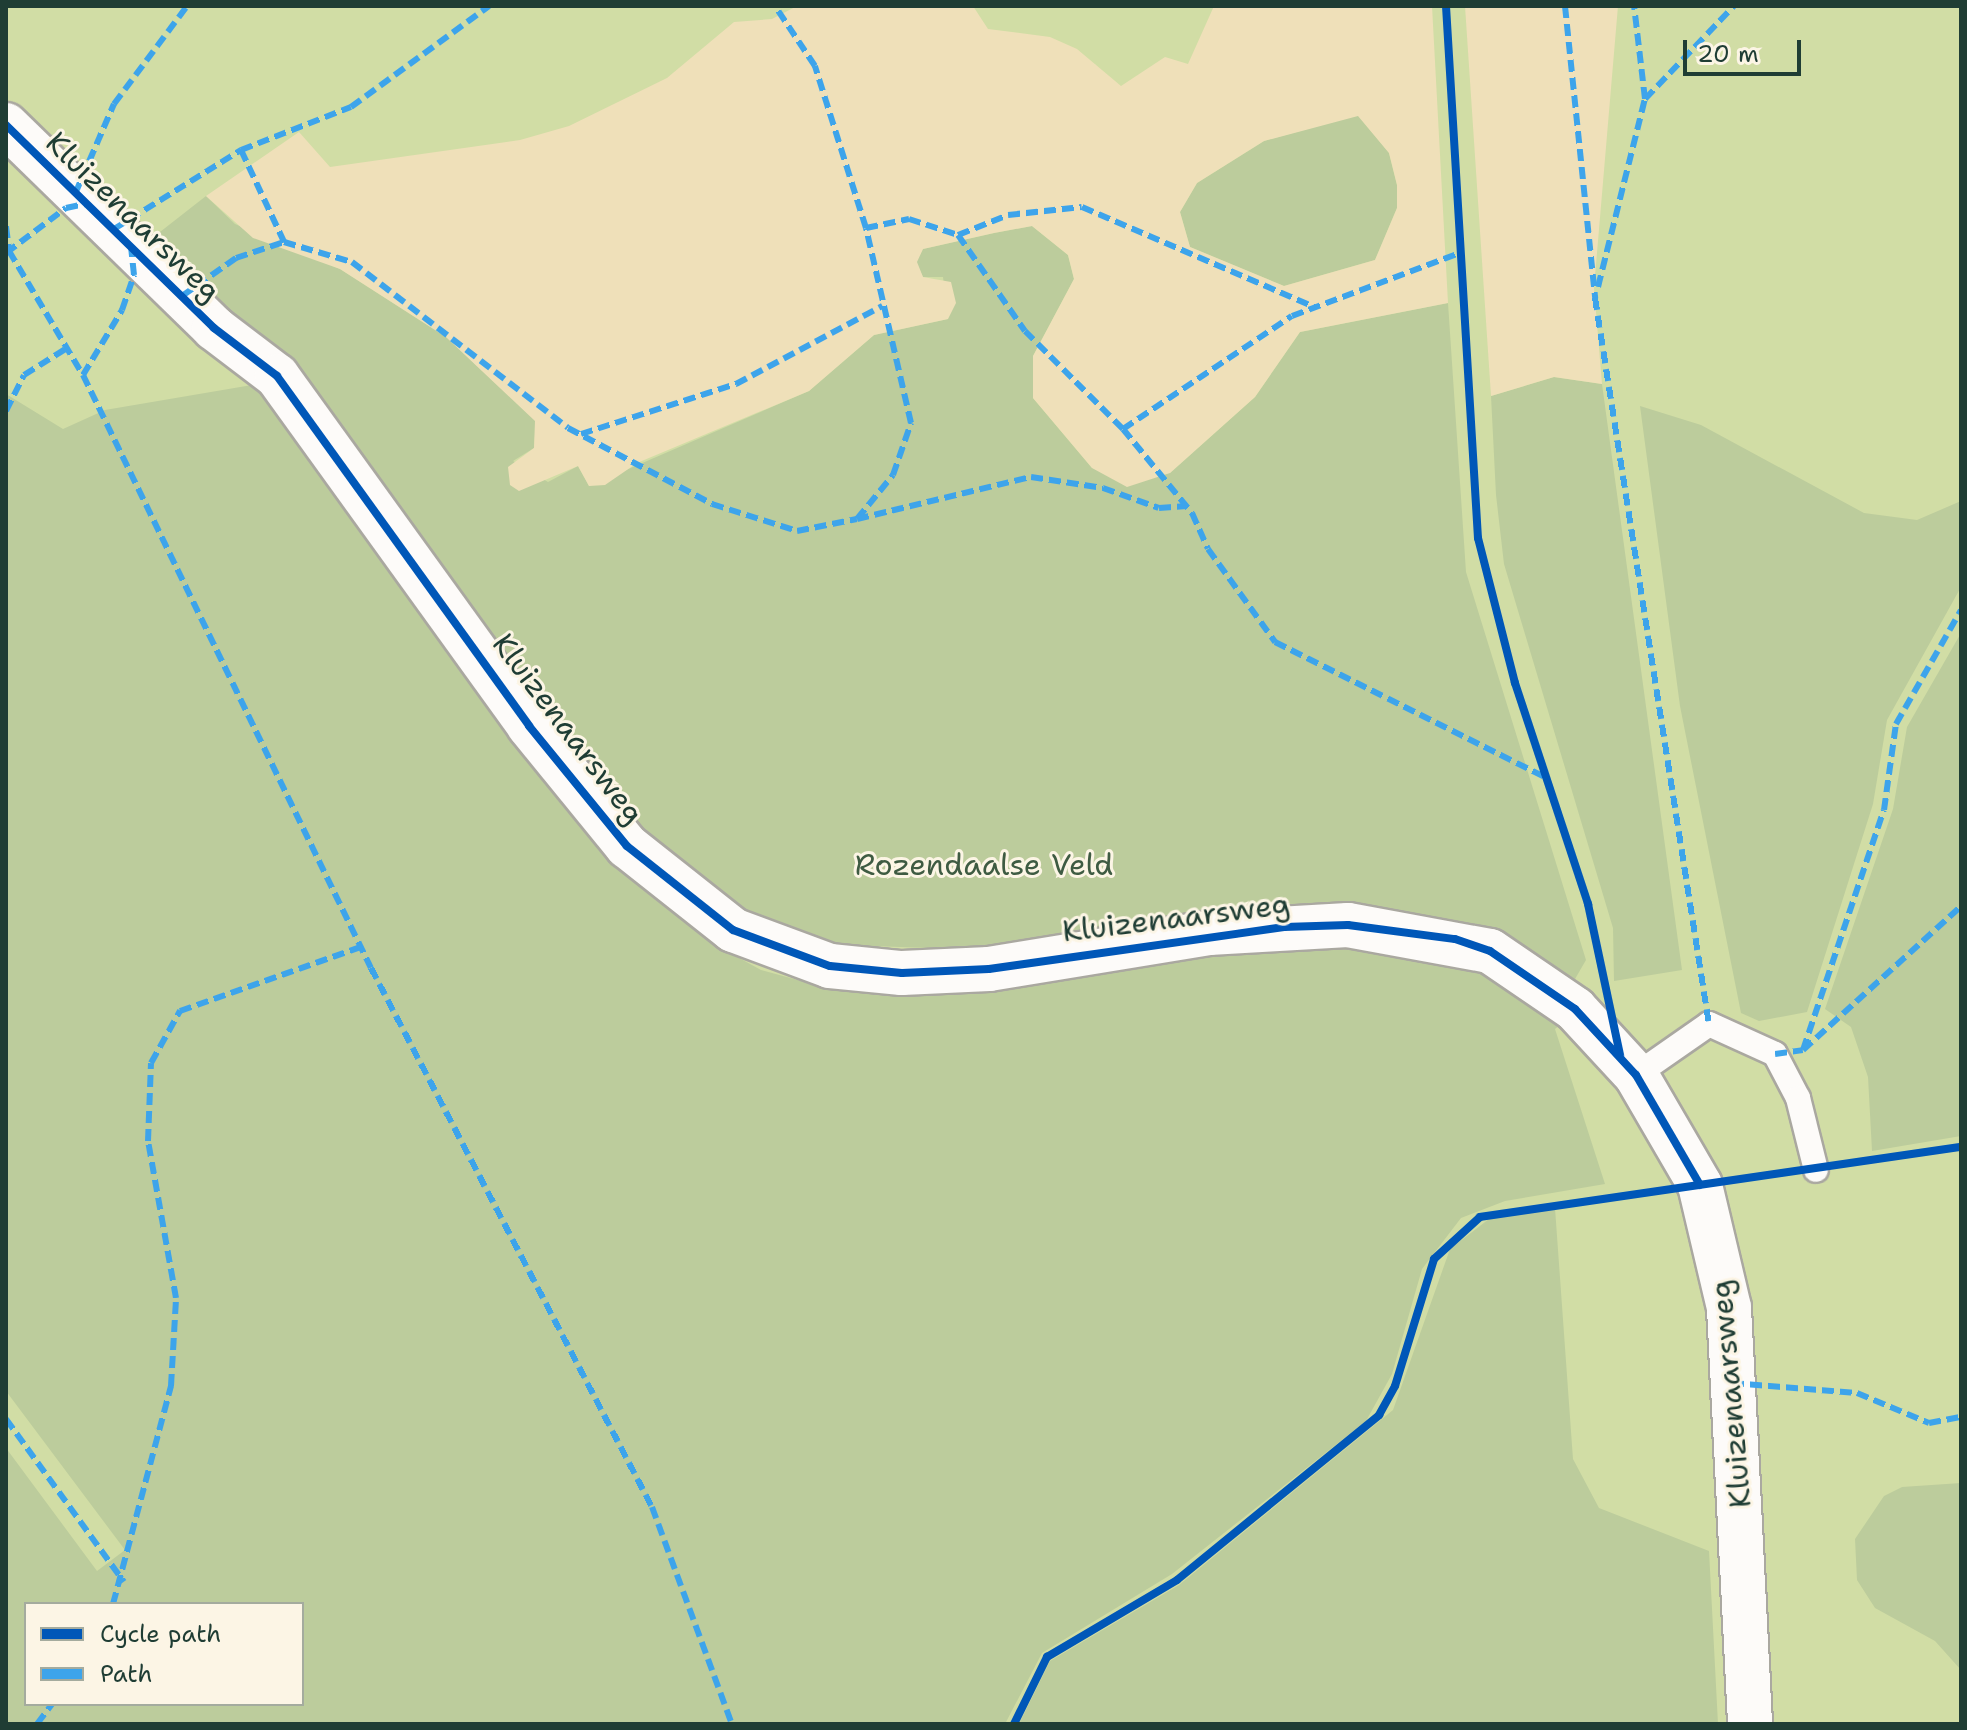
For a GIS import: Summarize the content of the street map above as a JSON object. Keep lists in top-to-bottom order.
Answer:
{
  "streets": {
    "street": ["Kluizenaarsweg"]
  },
  "parks": ["Rozendaalse Veld"],
  "legend": ["Cycle path", "Path"],
  "scale_bar": "20 m"
}
